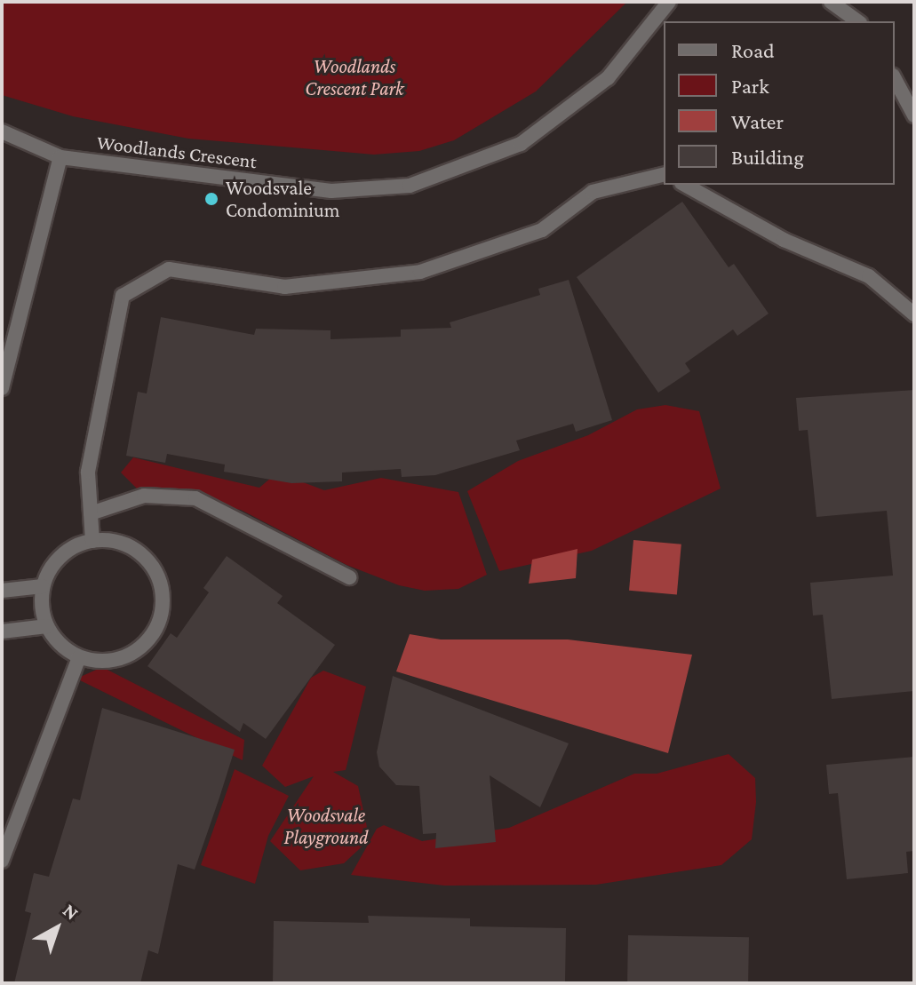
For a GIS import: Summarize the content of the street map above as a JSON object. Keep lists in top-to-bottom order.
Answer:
{
  "streets": {
    "street": ["Woodlands Crescent"]
  },
  "parks": ["Woodlands Crescent Park", "Woodsvale Playground"],
  "places": ["Woodsvale Condominium"],
  "legend": [
    "Road",
    "Park",
    "Water",
    "Building"
  ],
  "north": "top right"
}
